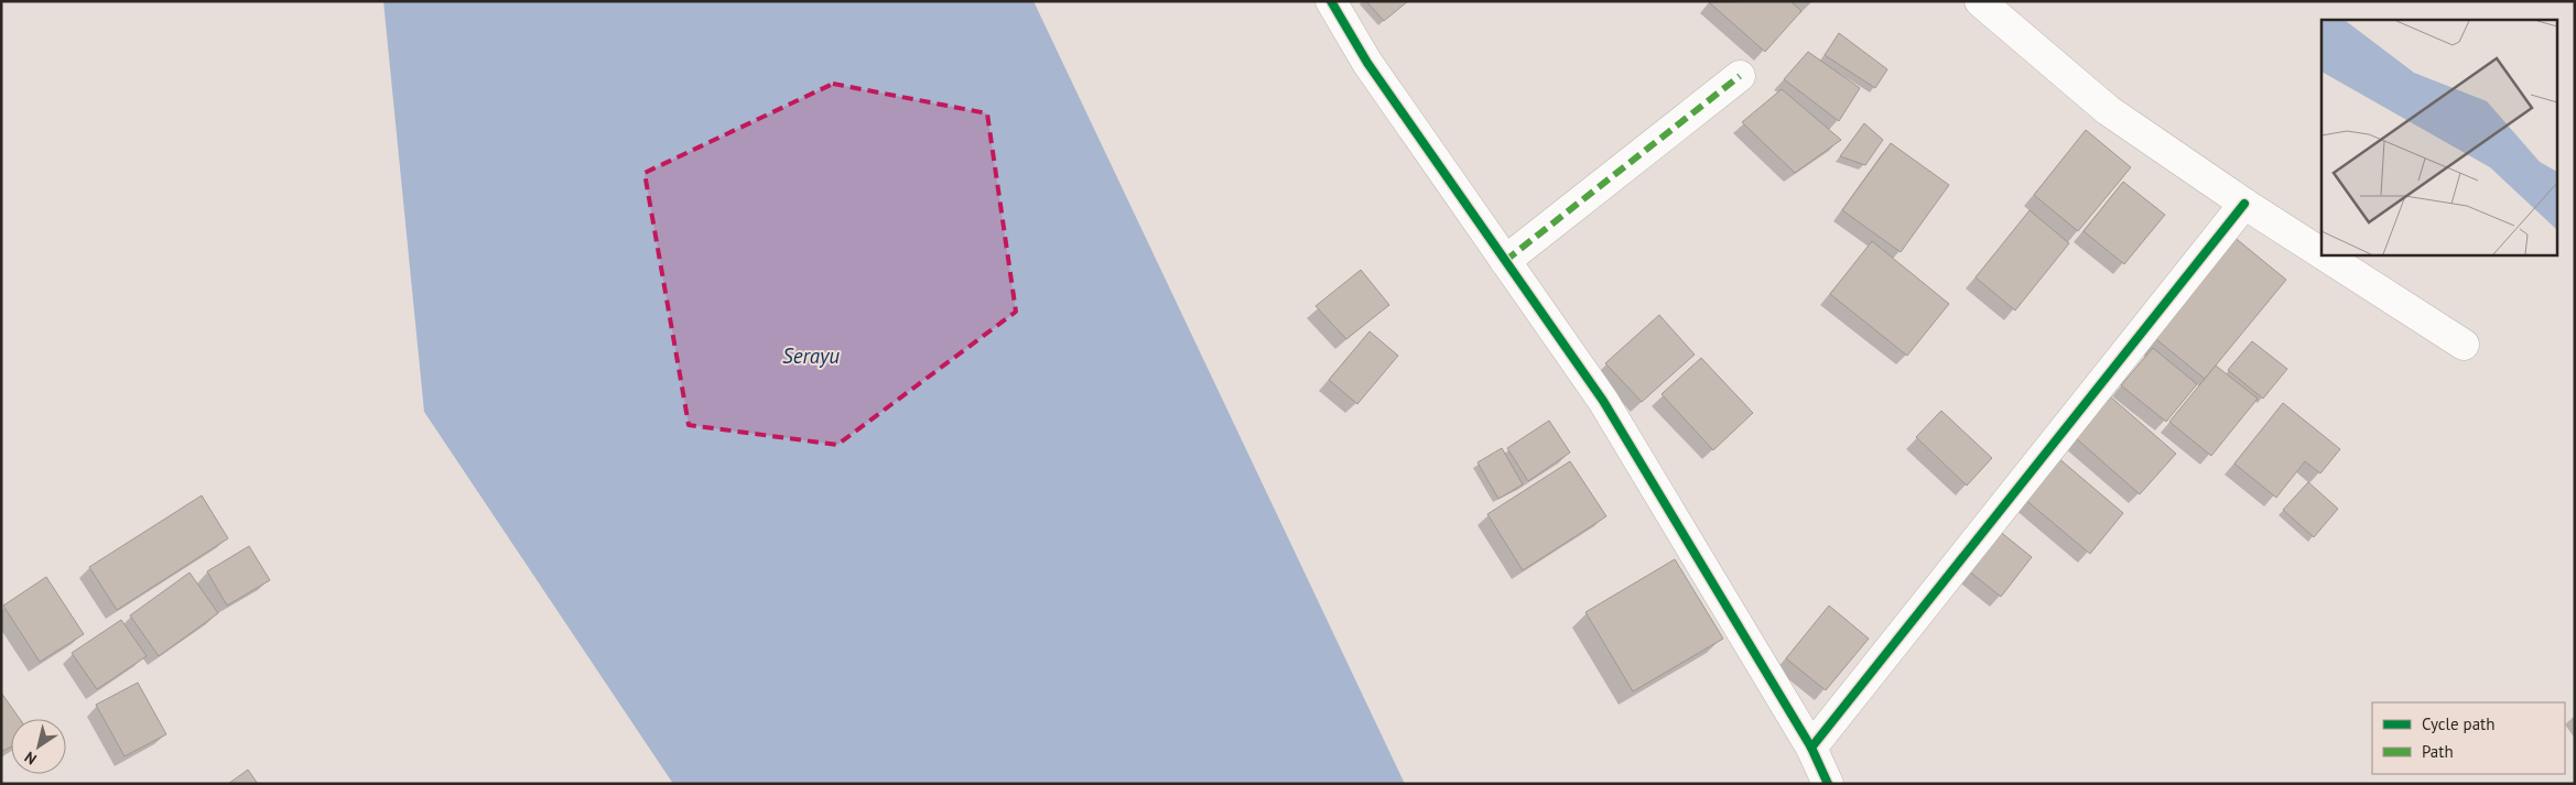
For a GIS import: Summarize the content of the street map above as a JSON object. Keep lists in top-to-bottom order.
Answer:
{
  "water": ["Serayu"],
  "legend": ["Cycle path", "Path"],
  "north": "bottom left"
}
